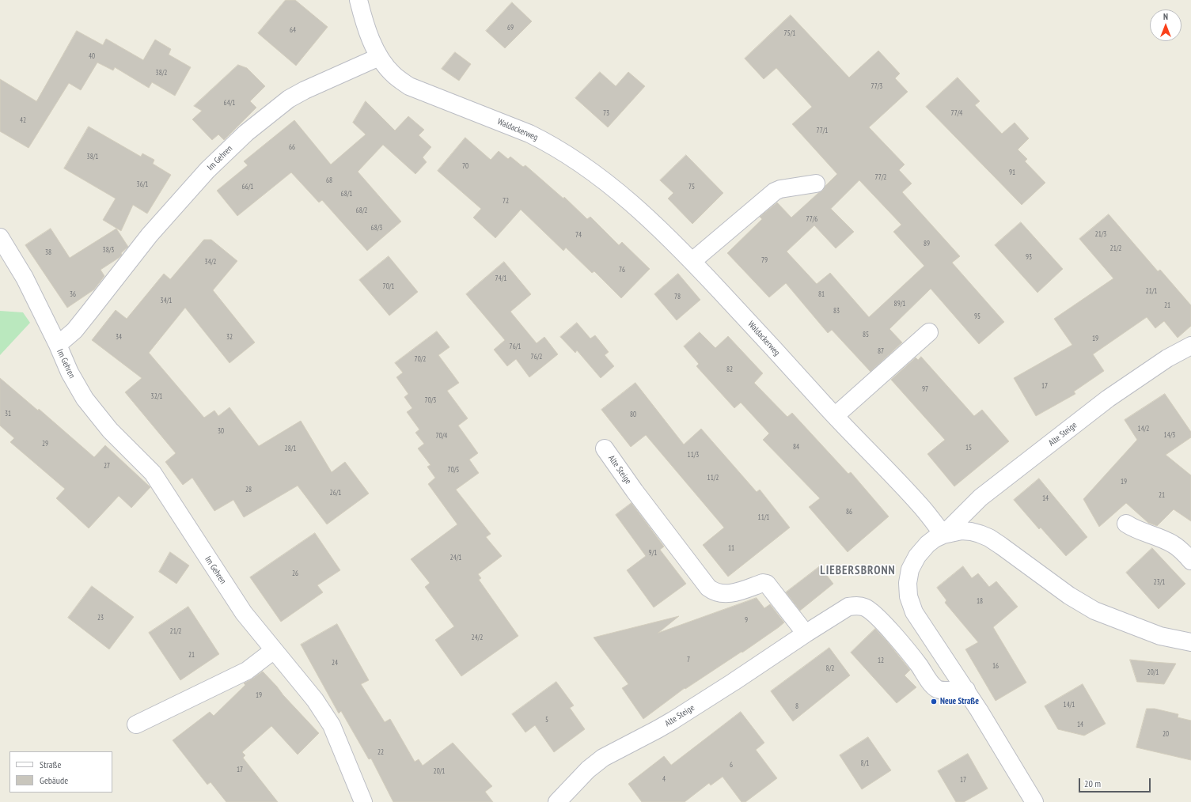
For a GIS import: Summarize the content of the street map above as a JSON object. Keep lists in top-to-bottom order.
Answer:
{
  "streets": {
    "street": ["Waldackerweg", "Im Gehren", "Alte Steige"]
  },
  "crossings": [
    ["Waldackerweg", "Im Gehren"],
    ["Waldackerweg", "Alte Steige"]
  ],
  "districts": ["LIEBERSBRONN"],
  "places": ["Neue Straße"],
  "house_numbers": [
    "69",
    "64",
    "75/1",
    "40",
    "38/2",
    "77/3",
    "64/1",
    "73",
    "77/4",
    "42",
    "77/1",
    "66",
    "38/1",
    "70",
    "91",
    "77/2",
    "68",
    "36/1",
    "66/1",
    "75",
    "68/1",
    "72",
    "68/2",
    "77/6",
    "68/3",
    "21/3",
    "74",
    "89",
    "21/2",
    "38/3",
    "38",
    "93",
    "79",
    "34/2",
    "76",
    "74/1",
    "70/1",
    "21/1",
    "36",
    "81",
    "78",
    "34/1",
    "89/1",
    "21",
    "83",
    "95",
    "85",
    "34",
    "32",
    "19",
    "76/1",
    "87",
    "76/2",
    "70/2",
    "82",
    "17",
    "97",
    "32/1",
    "70/3",
    "31",
    "80",
    "14/2",
    "30",
    "14/3",
    "70/4",
    "29",
    "84",
    "15",
    "28/1",
    "11/3",
    "27",
    "70/5",
    "11/2",
    "19",
    "28",
    "26/1",
    "21",
    "14",
    "86",
    "11/1",
    "11",
    "9/1",
    "24/1",
    "26",
    "23/1",
    "18",
    "23",
    "9",
    "21/2",
    "24/2",
    "21",
    "7",
    "12",
    "24",
    "16",
    "8/2",
    "20/1",
    "19",
    "14/1",
    "8",
    "5",
    "14",
    "20",
    "22",
    "8/1",
    "6",
    "17",
    "20/1",
    "4",
    "17"
  ],
  "legend": ["Straße", "Gebäude"],
  "scale_bar": "20 m",
  "north": "top"
}
